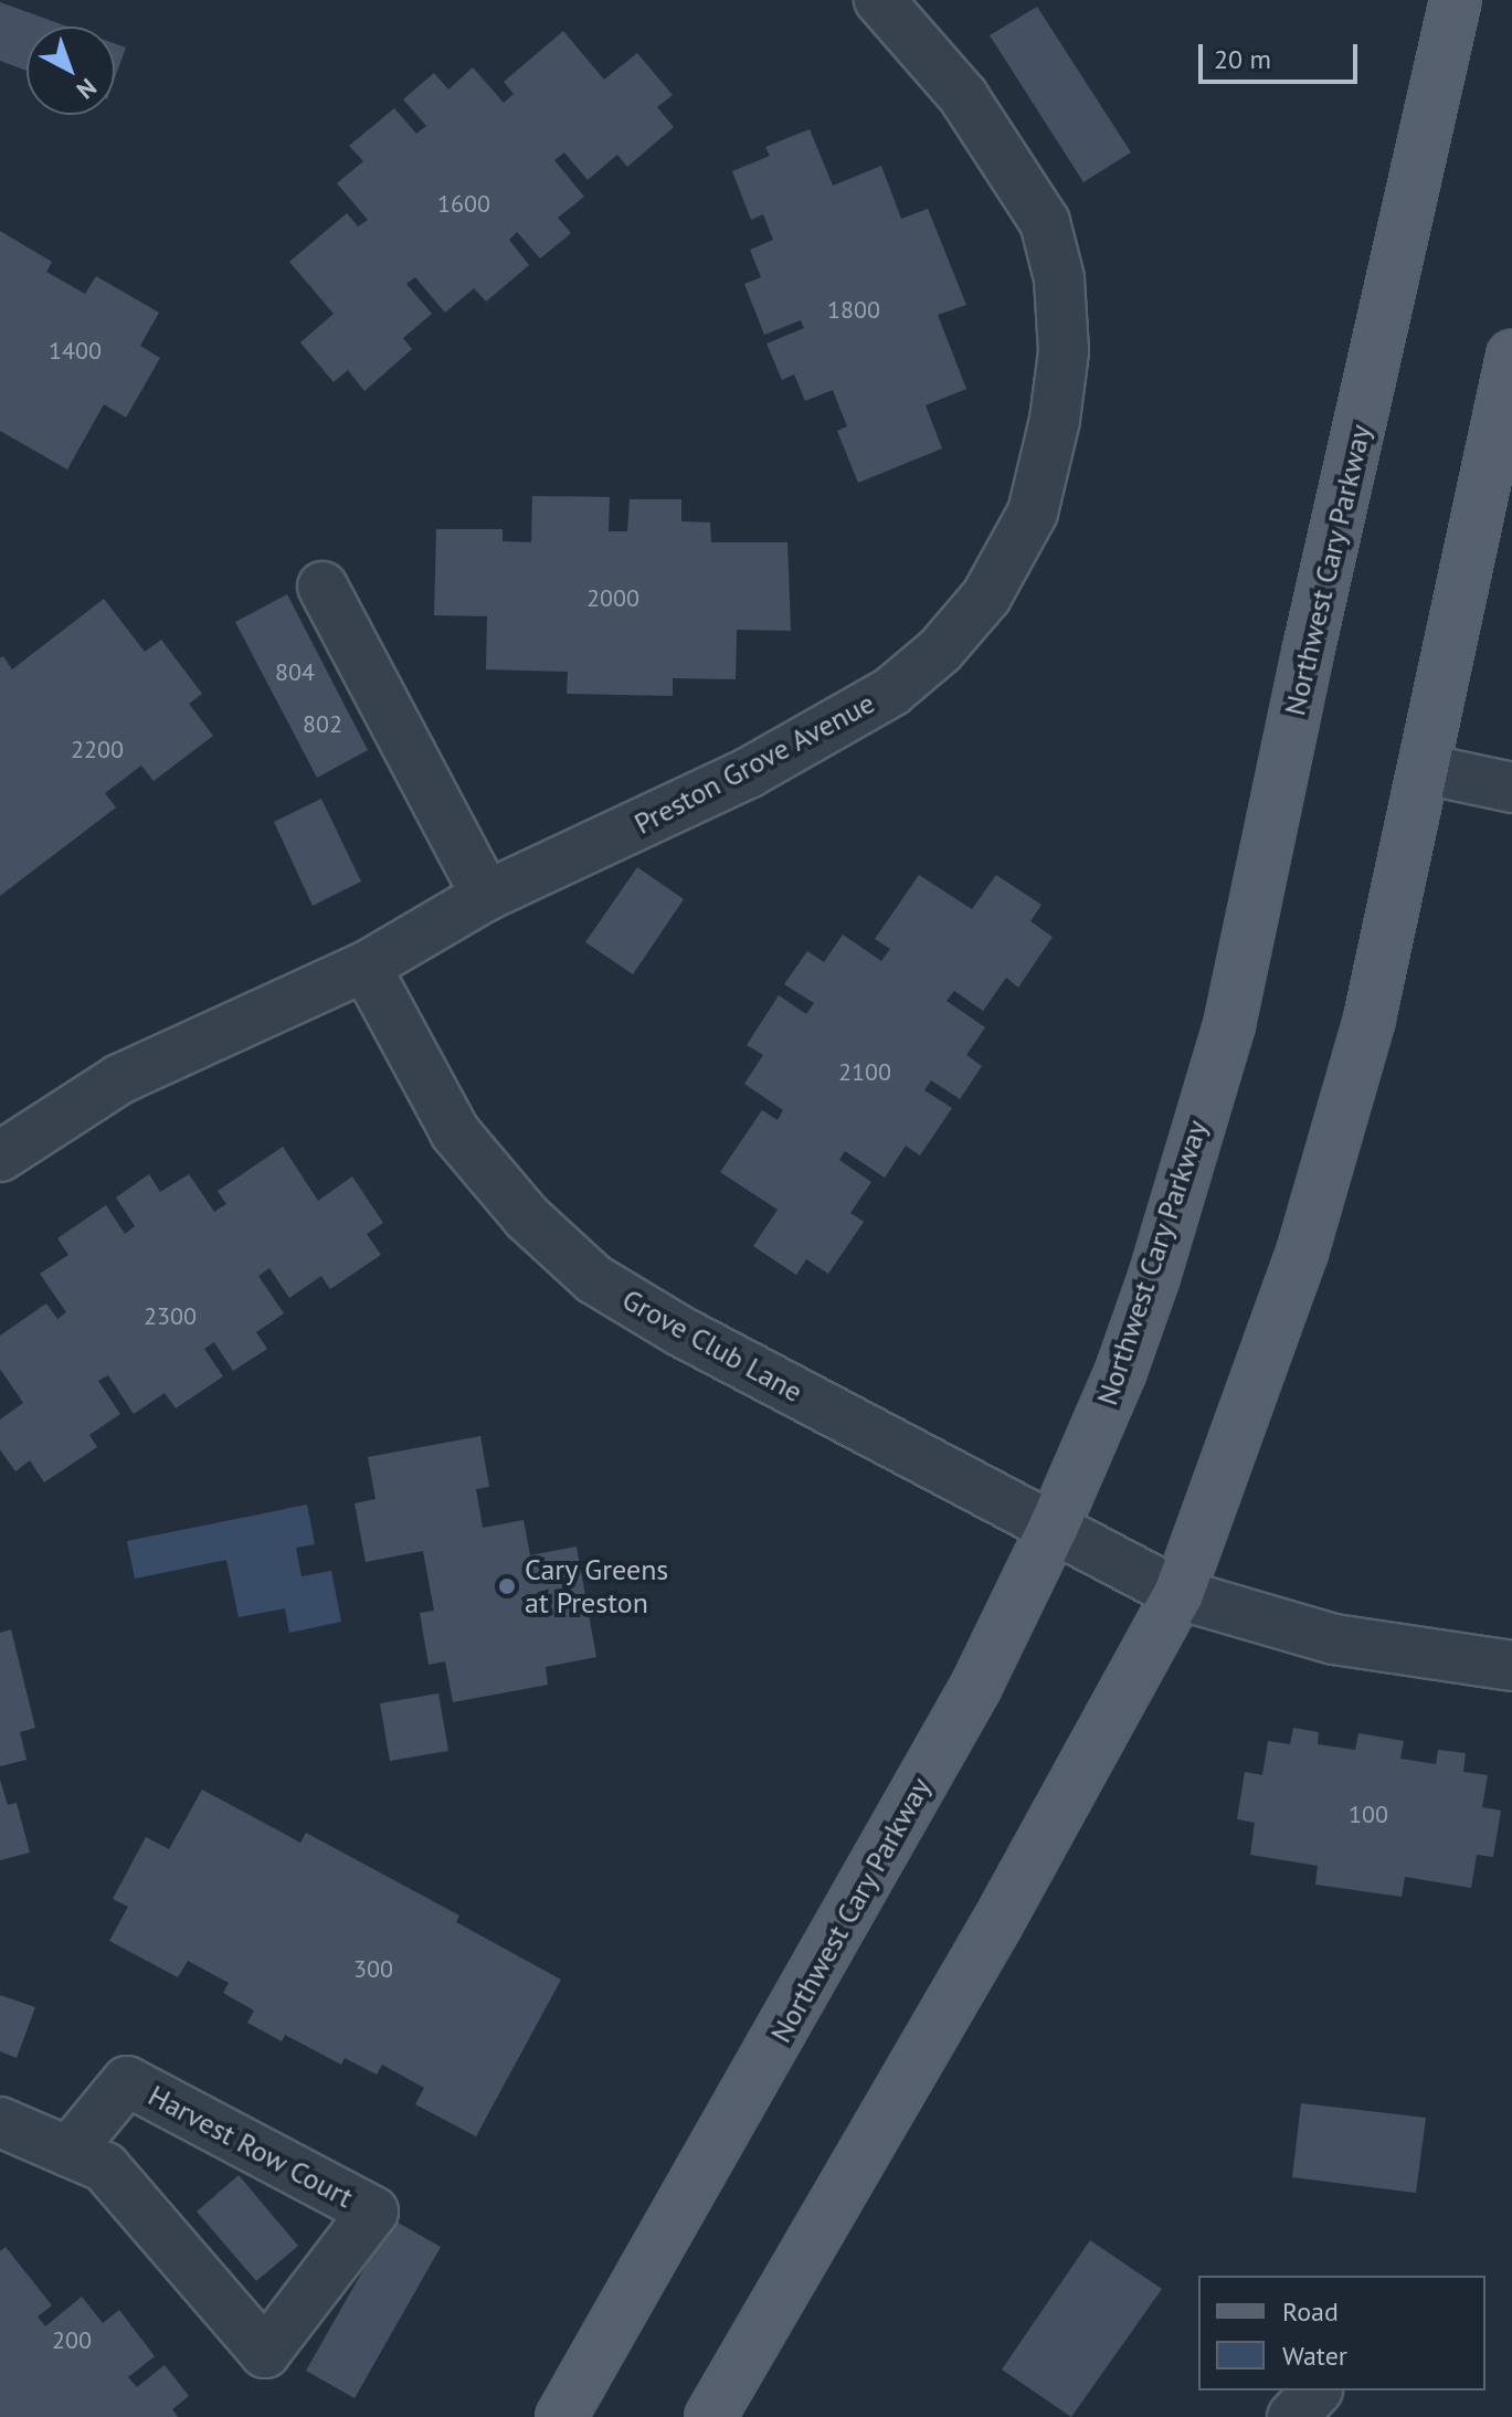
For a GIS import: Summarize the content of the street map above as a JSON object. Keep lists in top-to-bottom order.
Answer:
{
  "streets": {
    "main road": ["Northwest Cary Parkway"],
    "street": ["Preston Grove Avenue", "Grove Club Lane", "Harvest Row Court"]
  },
  "crossings": [
    ["Northwest Cary Parkway", "Grove Club Lane"],
    ["Preston Grove Avenue", "Grove Club Lane"]
  ],
  "places": ["Cary Greens at Preston"],
  "house_numbers": [
    "1600",
    "1800",
    "1400",
    "2000",
    "804",
    "802",
    "2200",
    "2100",
    "2300",
    "100",
    "300",
    "200"
  ],
  "legend": ["Road", "Water"],
  "scale_bar": "20 m",
  "north": "bottom right"
}
